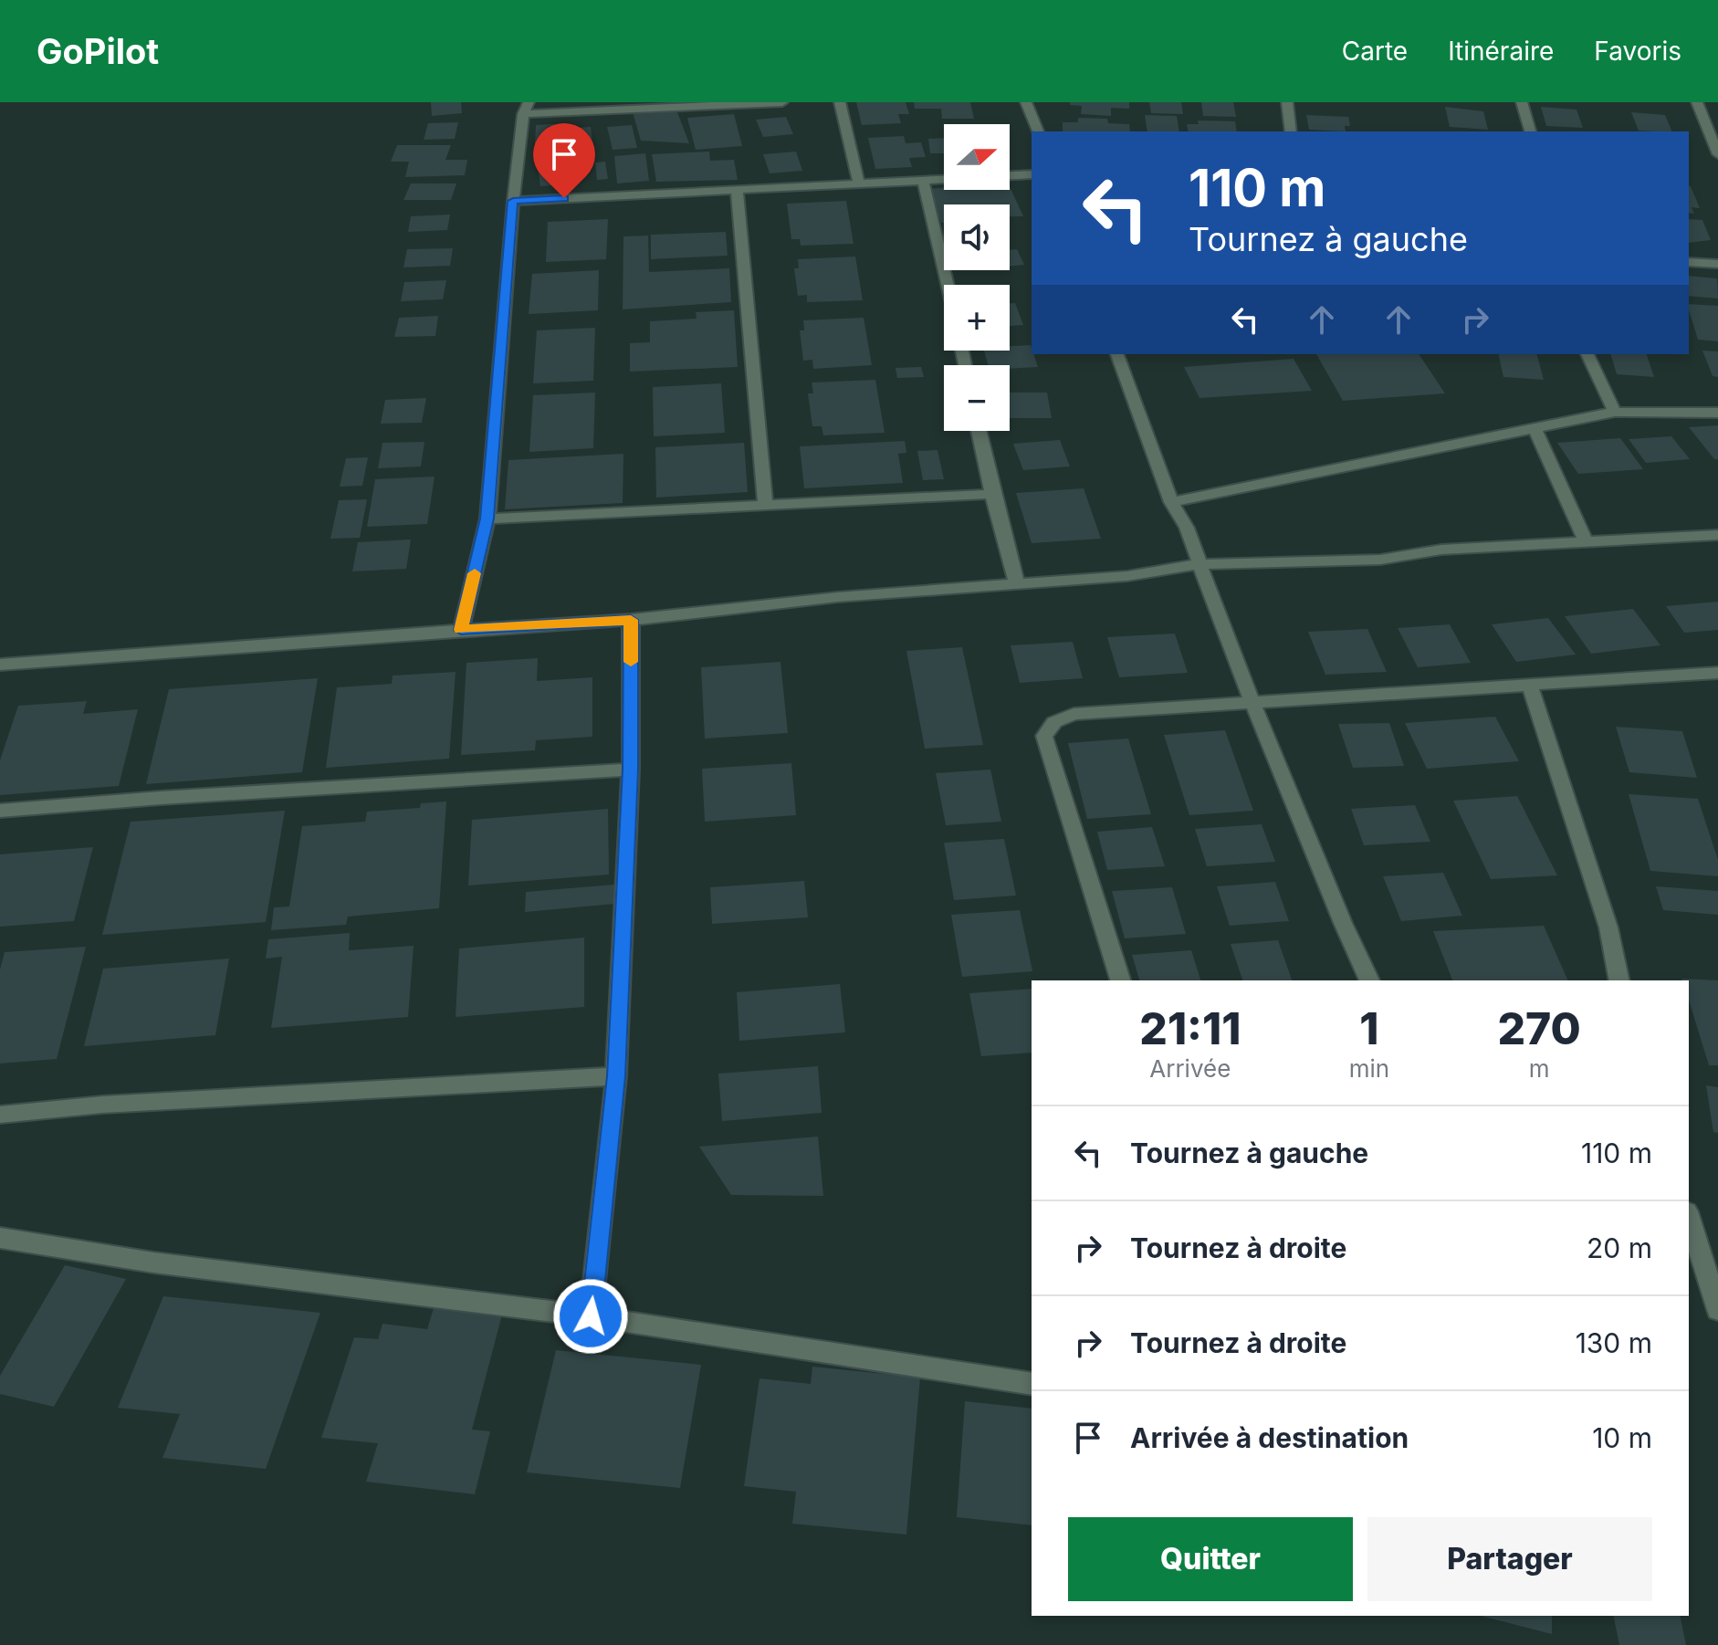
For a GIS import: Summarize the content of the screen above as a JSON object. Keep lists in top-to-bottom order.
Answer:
{
  "north": "right",
  "page": {
    "header": "GoPilot",
    "nav": ["Carte", "Itinéraire", "Favoris"],
    "map_buttons": ["+", "−"],
    "turn": ["110 m", "Tournez à gauche"],
    "eta": [
      "21:11",
      "Arrivée",
      "1",
      "min",
      "270",
      "m"
    ],
    "list": [
      {
        "name": "Tournez à gauche",
        "value": "110 m"
      },
      {
        "name": "Tournez à droite",
        "value": "20 m"
      },
      {
        "name": "Tournez à droite",
        "value": "130 m"
      },
      {
        "name": "Arrivée à destination",
        "value": "10 m"
      }
    ],
    "buttons": ["Quitter", "Partager"]
  }
}
